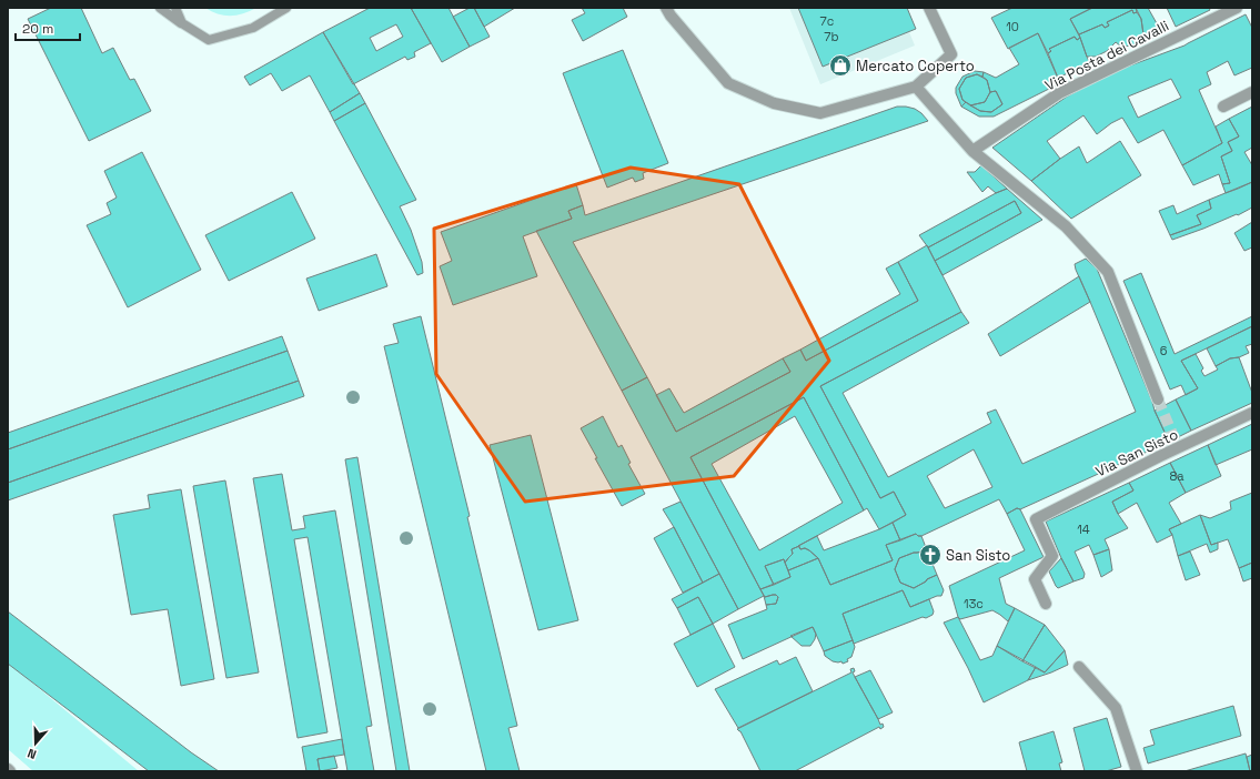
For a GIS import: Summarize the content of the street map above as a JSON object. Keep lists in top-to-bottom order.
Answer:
{
  "streets": {
    "street": ["Via Posta dei Cavalli", "Via San Sisto"]
  },
  "places": {
    "shop": ["Mercato Coperto"],
    "church": ["San Sisto"]
  },
  "house_numbers": [
    "7c",
    "10",
    "7b",
    "6",
    "8a",
    "14",
    "13c"
  ],
  "scale_bar": "20 m",
  "north": "bottom"
}
